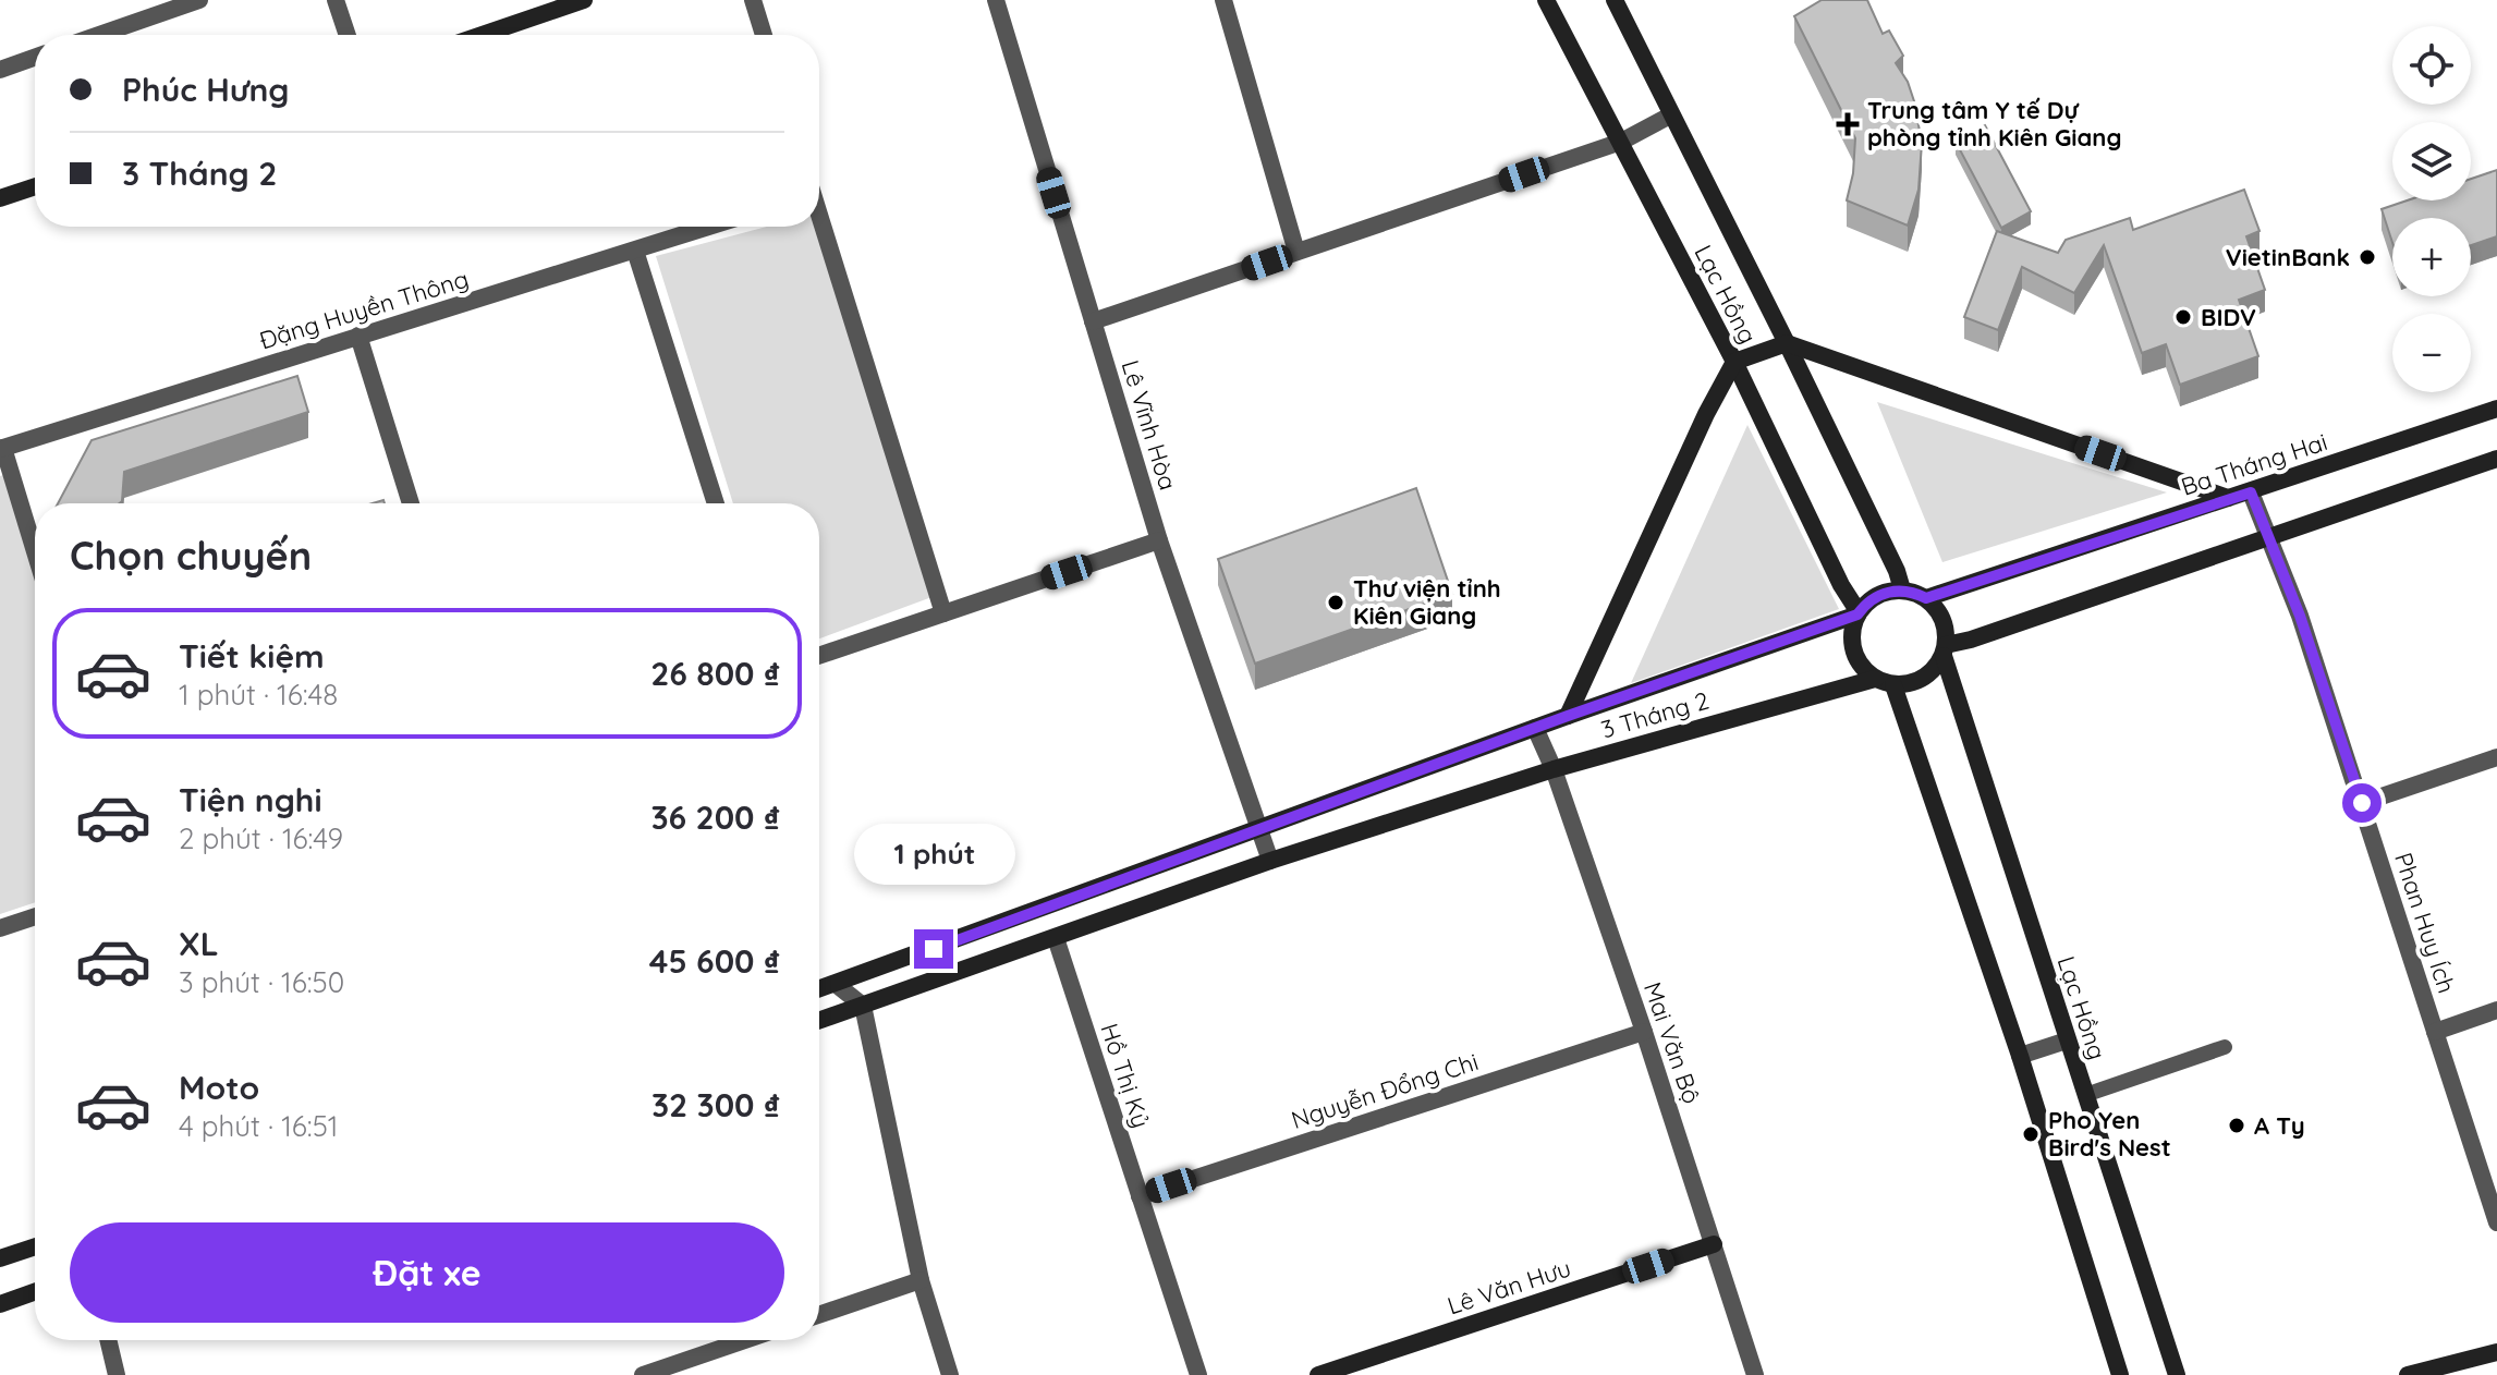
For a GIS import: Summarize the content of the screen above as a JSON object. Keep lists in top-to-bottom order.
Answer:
{
  "streets": {
    "main road": [
      "Lạc Hồng",
      "Ba Tháng Hai",
      "3 Tháng 2",
      "Lê Văn Hưu"
    ],
    "street": [
      "Đặng Huyền Thông",
      "Lê Vĩnh Hòa",
      "Phan Huy Ích",
      "Mai Văn Bộ",
      "Hồ Thị Kỷ",
      "Nguyễn Đổng Chi"
    ]
  },
  "crossings": [
    ["Lạc Hồng", "Ba Tháng Hai"],
    ["Lạc Hồng", "3 Tháng 2"],
    ["Lê Vĩnh Hòa", "3 Tháng 2"],
    ["Ba Tháng Hai", "3 Tháng 2"],
    ["Ba Tháng Hai", "Phan Huy Ích"],
    ["3 Tháng 2", "Mai Văn Bộ"],
    ["3 Tháng 2", "Hồ Thị Kỷ"],
    ["Mai Văn Bộ", "Nguyễn Đổng Chi"],
    ["Mai Văn Bộ", "Lê Văn Hưu"],
    ["Hồ Thị Kỷ", "Nguyễn Đổng Chi"]
  ],
  "places": {
    "health": ["Trung tâm Y tế Dự phòng tỉnh Kiên Giang"],
    "other": [
      "VietinBank",
      "BIDV",
      "Thư viện tỉnh Kiên Giang",
      "A Ty",
      "Pho Yen Bird's Nest"
    ]
  },
  "page": {
    "map_buttons": ["+", "−"],
    "banner": ["Phúc Hưng", "3 Tháng 2"],
    "heading": "Chọn chuyến",
    "list": [
      {
        "name": "Tiết kiệm",
        "note": "1 phút · 16:48",
        "value": "26 800 ₫"
      },
      {
        "name": "Tiện nghi",
        "note": "2 phút · 16:49",
        "value": "36 200 ₫"
      },
      {
        "name": "XL",
        "note": "3 phút · 16:50",
        "value": "45 600 ₫"
      },
      {
        "name": "Moto",
        "note": "4 phút · 16:51",
        "value": "32 300 ₫"
      }
    ],
    "bubble": "1 phút",
    "buttons": "Đặt xe"
  }
}
